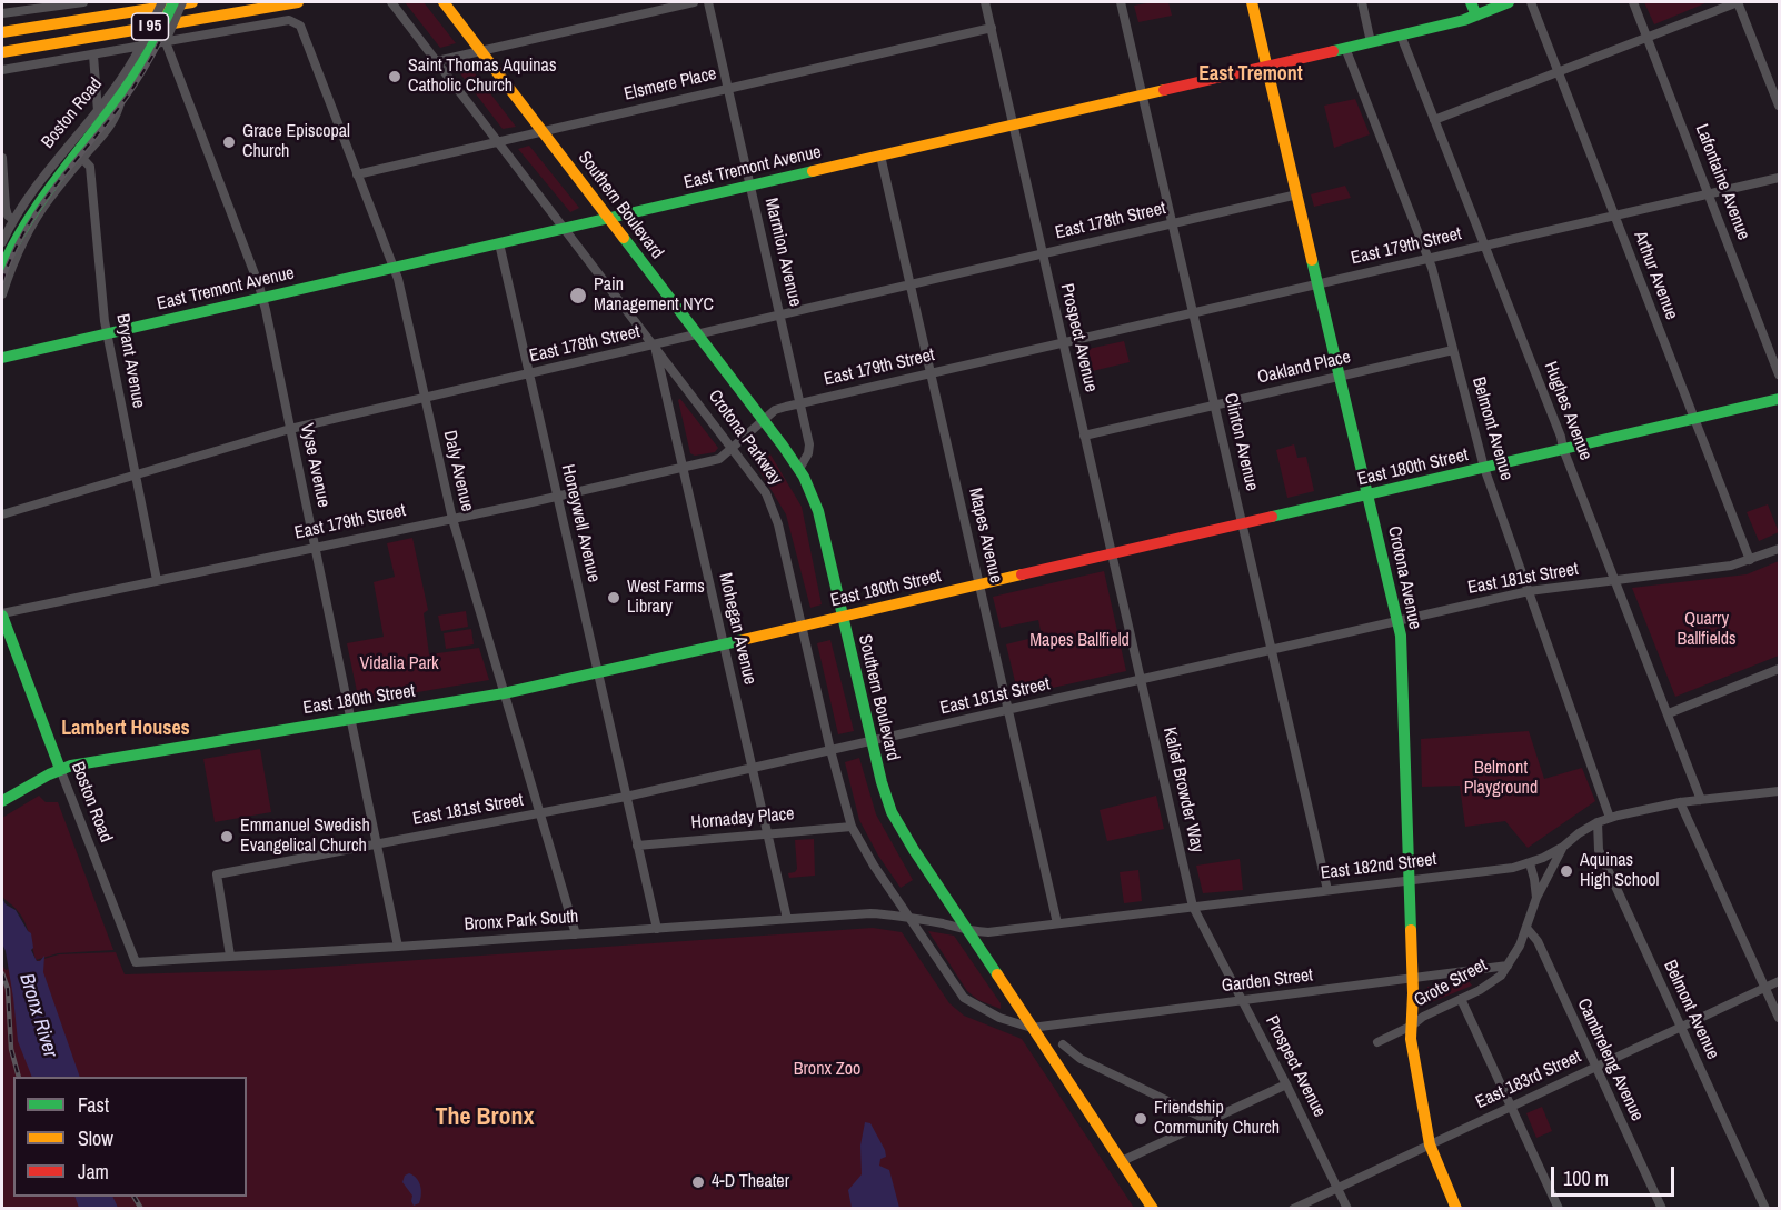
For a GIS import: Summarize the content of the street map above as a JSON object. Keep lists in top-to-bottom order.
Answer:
{
  "streets": {
    "main road": [
      "I 95",
      "Boston Road",
      "East Tremont Avenue",
      "Southern Boulevard",
      "East 180th Street",
      "Crotona Avenue"
    ],
    "street": [
      "Elsmere Place",
      "Lafontaine Avenue",
      "East 178th Street",
      "East 179th Street",
      "Marmion Avenue",
      "Arthur Avenue",
      "Prospect Avenue",
      "Bryant Avenue",
      "Oakland Place",
      "Hughes Avenue",
      "Belmont Avenue",
      "Crotona Parkway",
      "Clinton Avenue",
      "Vyse Avenue",
      "Daly Avenue",
      "Honeywell Avenue",
      "Mapes Avenue",
      "East 181st Street",
      "Mohegan Avenue",
      "Kalief Browder Way",
      "Hornaday Place",
      "East 182nd Street",
      "Bronx Park South",
      "Garden Street",
      "Grote Street",
      "Cambreleng Avenue",
      "East 183rd Street"
    ]
  },
  "crossings": [
    ["Elsmere Place", "Southern Boulevard"],
    ["Elsmere Place", "Marmion Avenue"],
    ["Elsmere Place", "Prospect Avenue"],
    ["Elsmere Place", "Crotona Parkway"],
    ["Elsmere Place", "Daly Avenue"],
    ["Boston Road", "East 179th Street"],
    ["Boston Road", "Bryant Avenue"],
    ["Boston Road", "Vyse Avenue"],
    ["Boston Road", "East 180th Street"],
    ["Boston Road", "Daly Avenue"],
    ["Boston Road", "Bronx Park South"],
    ["East Tremont Avenue", "Southern Boulevard"],
    ["East Tremont Avenue", "Marmion Avenue"],
    ["East Tremont Avenue", "Prospect Avenue"],
    ["East Tremont Avenue", "Bryant Avenue"],
    ["East Tremont Avenue", "Hughes Avenue"],
    ["East Tremont Avenue", "Belmont Avenue"],
    ["East Tremont Avenue", "Crotona Parkway"],
    ["East Tremont Avenue", "Clinton Avenue"],
    ["East Tremont Avenue", "Vyse Avenue"],
    ["East Tremont Avenue", "Daly Avenue"],
    ["East Tremont Avenue", "Honeywell Avenue"],
    ["East Tremont Avenue", "Mapes Avenue"],
    ["East Tremont Avenue", "Crotona Avenue"],
    ["Lafontaine Avenue", "East 179th Street"],
    ["Southern Boulevard", "East 178th Street"],
    ["Southern Boulevard", "East 179th Street"],
    ["Southern Boulevard", "Marmion Avenue"],
    ["Southern Boulevard", "Crotona Parkway"],
    ["Southern Boulevard", "East 180th Street"],
    ["Southern Boulevard", "East 181st Street"],
    ["Southern Boulevard", "East 182nd Street"],
    ["Southern Boulevard", "Garden Street"],
    ["East 178th Street", "Marmion Avenue"],
    ["East 178th Street", "Prospect Avenue"],
    ["East 178th Street", "Bryant Avenue"],
    ["East 178th Street", "Crotona Parkway"],
    ["East 178th Street", "Clinton Avenue"],
    ["East 178th Street", "Vyse Avenue"],
    ["East 178th Street", "Daly Avenue"],
    ["East 178th Street", "Honeywell Avenue"],
    ["East 178th Street", "Mapes Avenue"],
    ["East 178th Street", "Crotona Avenue"],
    ["East 178th Street", "Mohegan Avenue"],
    ["East 179th Street", "Marmion Avenue"],
    ["East 179th Street", "Arthur Avenue"],
    ["East 179th Street", "Prospect Avenue"],
    ["East 179th Street", "Bryant Avenue"],
    ["East 179th Street", "Hughes Avenue"],
    ["East 179th Street", "Belmont Avenue"],
    ["East 179th Street", "Crotona Parkway"],
    ["East 179th Street", "Clinton Avenue"],
    ["East 179th Street", "Vyse Avenue"],
    ["East 179th Street", "Daly Avenue"],
    ["East 179th Street", "Honeywell Avenue"],
    ["East 179th Street", "Mapes Avenue"],
    ["East 179th Street", "Crotona Avenue"],
    ["East 179th Street", "Mohegan Avenue"],
    ["Arthur Avenue", "East 180th Street"],
    ["Arthur Avenue", "East 181st Street"],
    ["Prospect Avenue", "Oakland Place"],
    ["Prospect Avenue", "East 180th Street"],
    ["Prospect Avenue", "East 181st Street"],
    ["Prospect Avenue", "Kalief Browder Way"],
    ["Prospect Avenue", "East 182nd Street"],
    ["Prospect Avenue", "Garden Street"],
    ["Prospect Avenue", "East 183rd Street"],
    ["Oakland Place", "Belmont Avenue"],
    ["Oakland Place", "Clinton Avenue"],
    ["Oakland Place", "Crotona Avenue"],
    ["Hughes Avenue", "East 180th Street"],
    ["Hughes Avenue", "East 181st Street"],
    ["Hughes Avenue", "East 182nd Street"],
    ["Belmont Avenue", "East 180th Street"],
    ["Belmont Avenue", "East 181st Street"],
    ["Belmont Avenue", "East 182nd Street"],
    ["Belmont Avenue", "East 183rd Street"],
    ["Crotona Parkway", "East 180th Street"],
    ["Crotona Parkway", "East 181st Street"],
    ["Crotona Parkway", "Mohegan Avenue"],
    ["Crotona Parkway", "Hornaday Place"],
    ["Crotona Parkway", "East 182nd Street"],
    ["Crotona Parkway", "Bronx Park South"],
    ["Crotona Parkway", "Garden Street"],
    ["Clinton Avenue", "East 180th Street"],
    ["Clinton Avenue", "East 181st Street"],
    ["Clinton Avenue", "East 182nd Street"],
    ["Vyse Avenue", "East 180th Street"],
    ["Vyse Avenue", "Daly Avenue"],
    ["Vyse Avenue", "East 181st Street"],
    ["Vyse Avenue", "Bronx Park South"],
    ["East 180th Street", "Daly Avenue"],
    ["East 180th Street", "Honeywell Avenue"],
    ["East 180th Street", "Mapes Avenue"],
    ["East 180th Street", "Crotona Avenue"],
    ["East 180th Street", "Mohegan Avenue"],
    ["Daly Avenue", "East 181st Street"],
    ["Daly Avenue", "Bronx Park South"],
    ["Honeywell Avenue", "East 181st Street"],
    ["Honeywell Avenue", "Hornaday Place"],
    ["Honeywell Avenue", "Bronx Park South"],
    ["Mapes Avenue", "East 181st Street"],
    ["Mapes Avenue", "East 182nd Street"],
    ["Crotona Avenue", "East 181st Street"],
    ["Crotona Avenue", "East 182nd Street"],
    ["Crotona Avenue", "Garden Street"],
    ["Crotona Avenue", "Grote Street"],
    ["Crotona Avenue", "East 183rd Street"],
    ["East 181st Street", "Mohegan Avenue"],
    ["East 181st Street", "Kalief Browder Way"],
    ["East 181st Street", "Bronx Park South"],
    ["Mohegan Avenue", "Hornaday Place"],
    ["Mohegan Avenue", "Bronx Park South"],
    ["Kalief Browder Way", "East 182nd Street"],
    ["East 182nd Street", "Bronx Park South"],
    ["East 182nd Street", "Grote Street"],
    ["Garden Street", "Grote Street"],
    ["Grote Street", "Cambreleng Avenue"],
    ["Cambreleng Avenue", "East 183rd Street"]
  ],
  "districts": ["East Tremont", "Lambert Houses", "The Bronx"],
  "water": ["Bronx River"],
  "parks": [
    "Quarry Ballfields",
    "Mapes Ballfield",
    "Vidalia Park",
    "Belmont Playground",
    "Bronx Zoo"
  ],
  "places": [
    "Saint Thomas Aquinas Catholic Church",
    "Grace Episcopal Church",
    "Pain Management NYC",
    "West Farms Library",
    "Emmanuel Swedish Evangelical Church",
    "Aquinas High School",
    "Friendship Community Church",
    "4-D Theater"
  ],
  "legend": ["Fast", "Slow", "Jam"],
  "scale_bar": "100 m"
}
